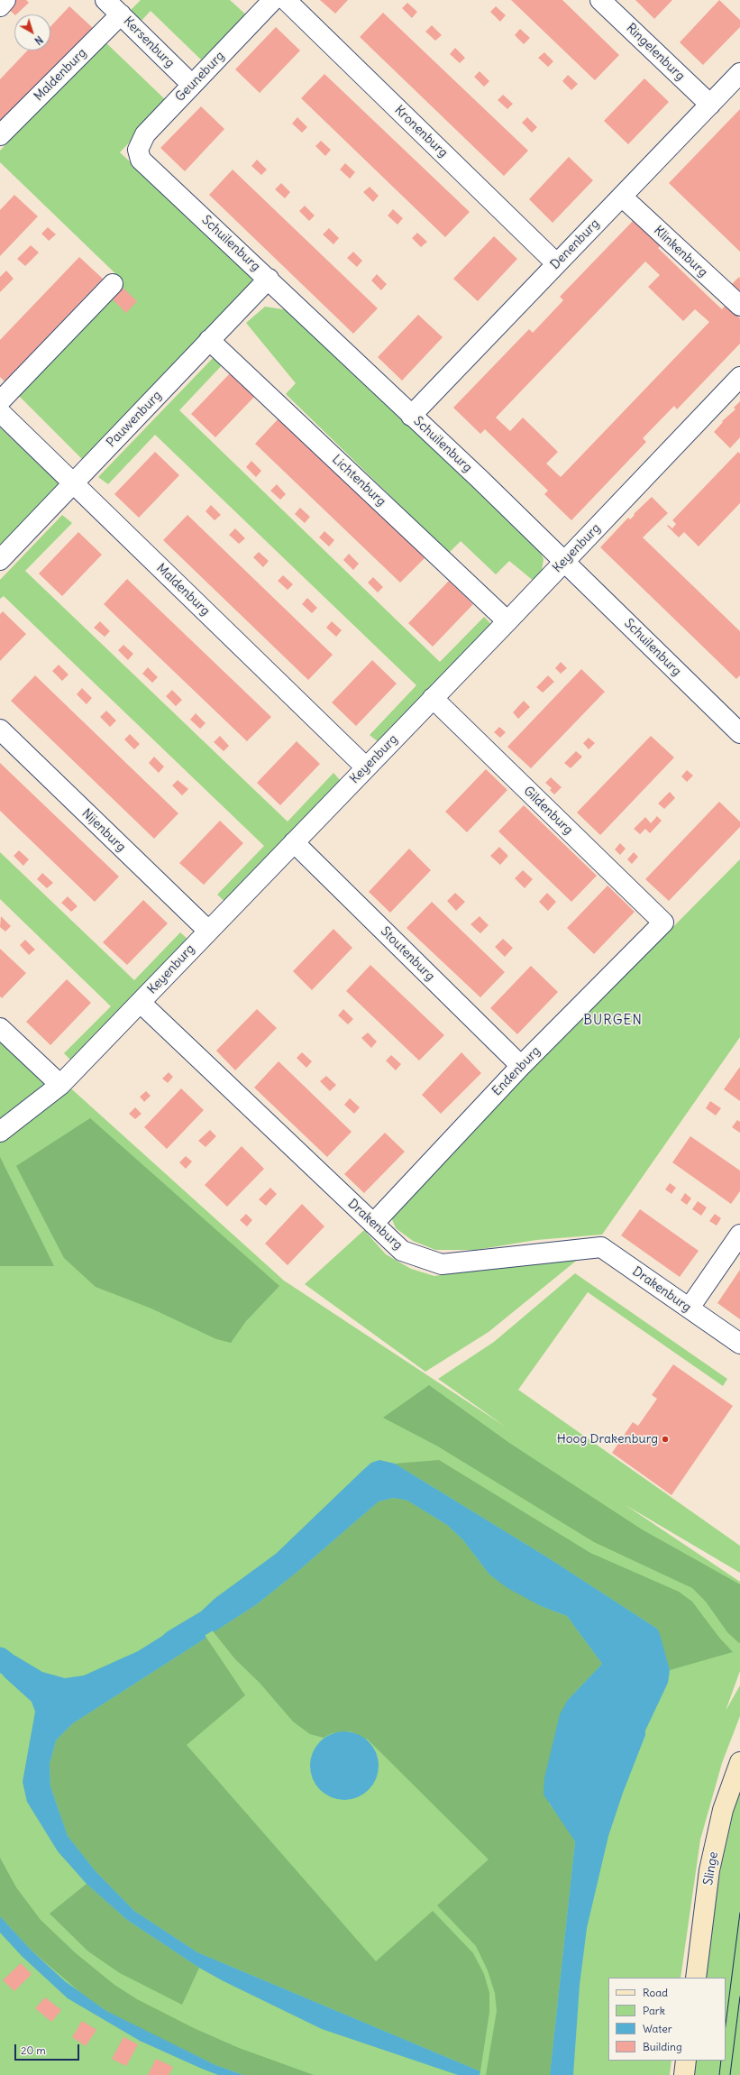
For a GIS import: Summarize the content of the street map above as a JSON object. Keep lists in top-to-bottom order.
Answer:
{
  "streets": {
    "main road": ["Slinge"],
    "street": [
      "Kersenburg",
      "Ringelenburg",
      "Maldenburg",
      "Geuneburg",
      "Kronenburg",
      "Schuilenburg",
      "Denenburg",
      "Klinkenburg",
      "Pauwenburg",
      "Lichtenburg",
      "Keyenburg",
      "Gildenburg",
      "Nijenburg",
      "Stoutenburg",
      "Endenburg",
      "Drakenburg"
    ]
  },
  "crossings": [
    ["Kersenburg", "Maldenburg"],
    ["Kersenburg", "Geuneburg"],
    ["Ringelenburg", "Denenburg"],
    ["Maldenburg", "Pauwenburg"],
    ["Maldenburg", "Keyenburg"],
    ["Geuneburg", "Schuilenburg"],
    ["Kronenburg", "Denenburg"],
    ["Schuilenburg", "Denenburg"],
    ["Schuilenburg", "Pauwenburg"],
    ["Schuilenburg", "Keyenburg"],
    ["Denenburg", "Klinkenburg"],
    ["Pauwenburg", "Lichtenburg"],
    ["Lichtenburg", "Keyenburg"],
    ["Keyenburg", "Gildenburg"],
    ["Keyenburg", "Nijenburg"],
    ["Keyenburg", "Stoutenburg"],
    ["Keyenburg", "Drakenburg"],
    ["Gildenburg", "Endenburg"],
    ["Stoutenburg", "Endenburg"],
    ["Endenburg", "Drakenburg"]
  ],
  "districts": ["BURGEN"],
  "places": ["Hoog Drakenburg"],
  "legend": [
    "Road",
    "Park",
    "Water",
    "Building"
  ],
  "scale_bar": "20 m",
  "north": "bottom right"
}
